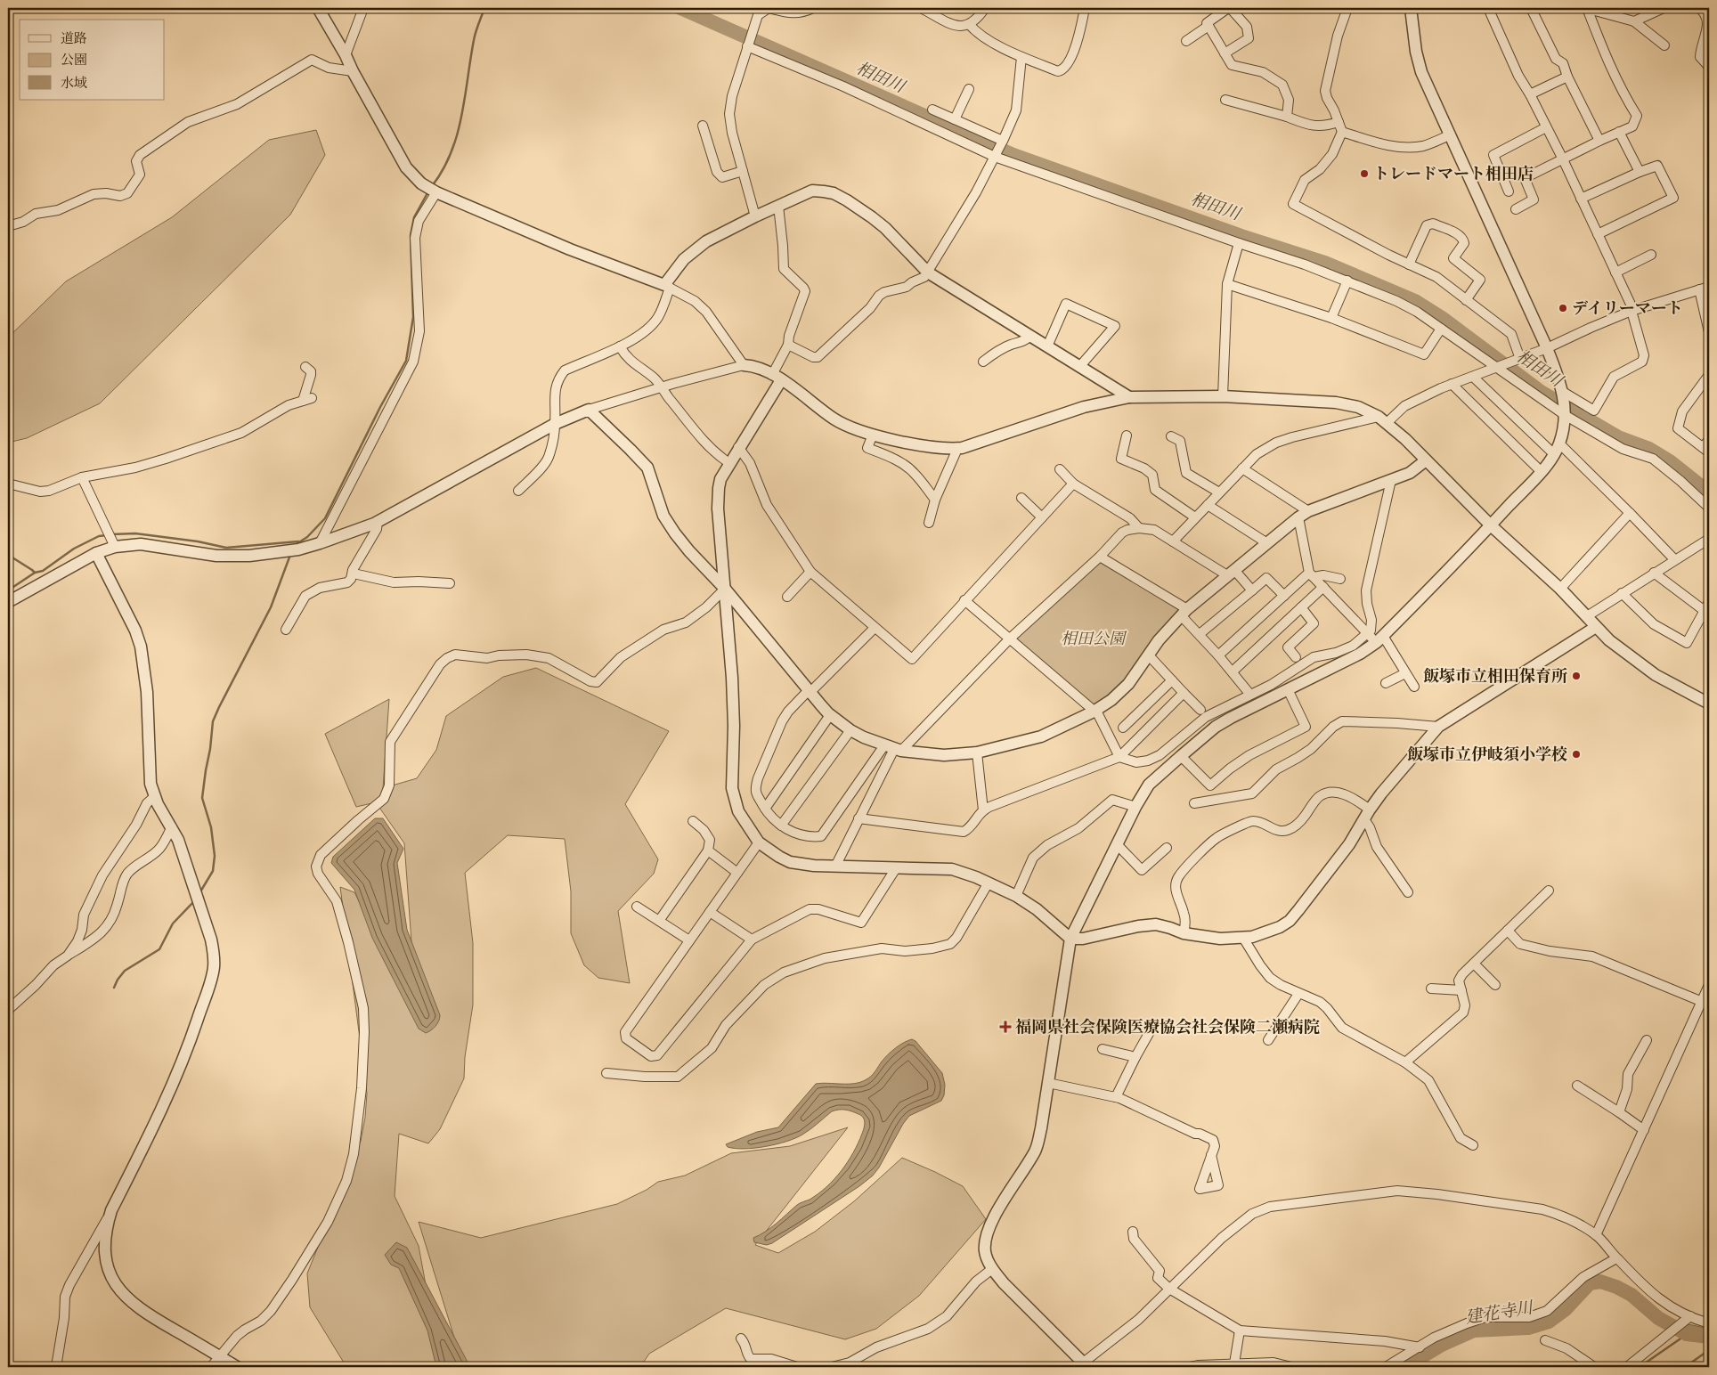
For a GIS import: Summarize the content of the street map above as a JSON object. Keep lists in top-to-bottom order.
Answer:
{
  "water": ["相田川", "建花寺川"],
  "parks": ["相田公園"],
  "places": {
    "other": [
      "トレードマート相田店",
      "デイリーマート",
      "飯塚市立相田保育所",
      "飯塚市立伊岐須小学校"
    ],
    "health": ["福岡県社会保険医療協会社会保険二瀬病院"]
  },
  "legend": ["道路", "公園", "水域"]
}
